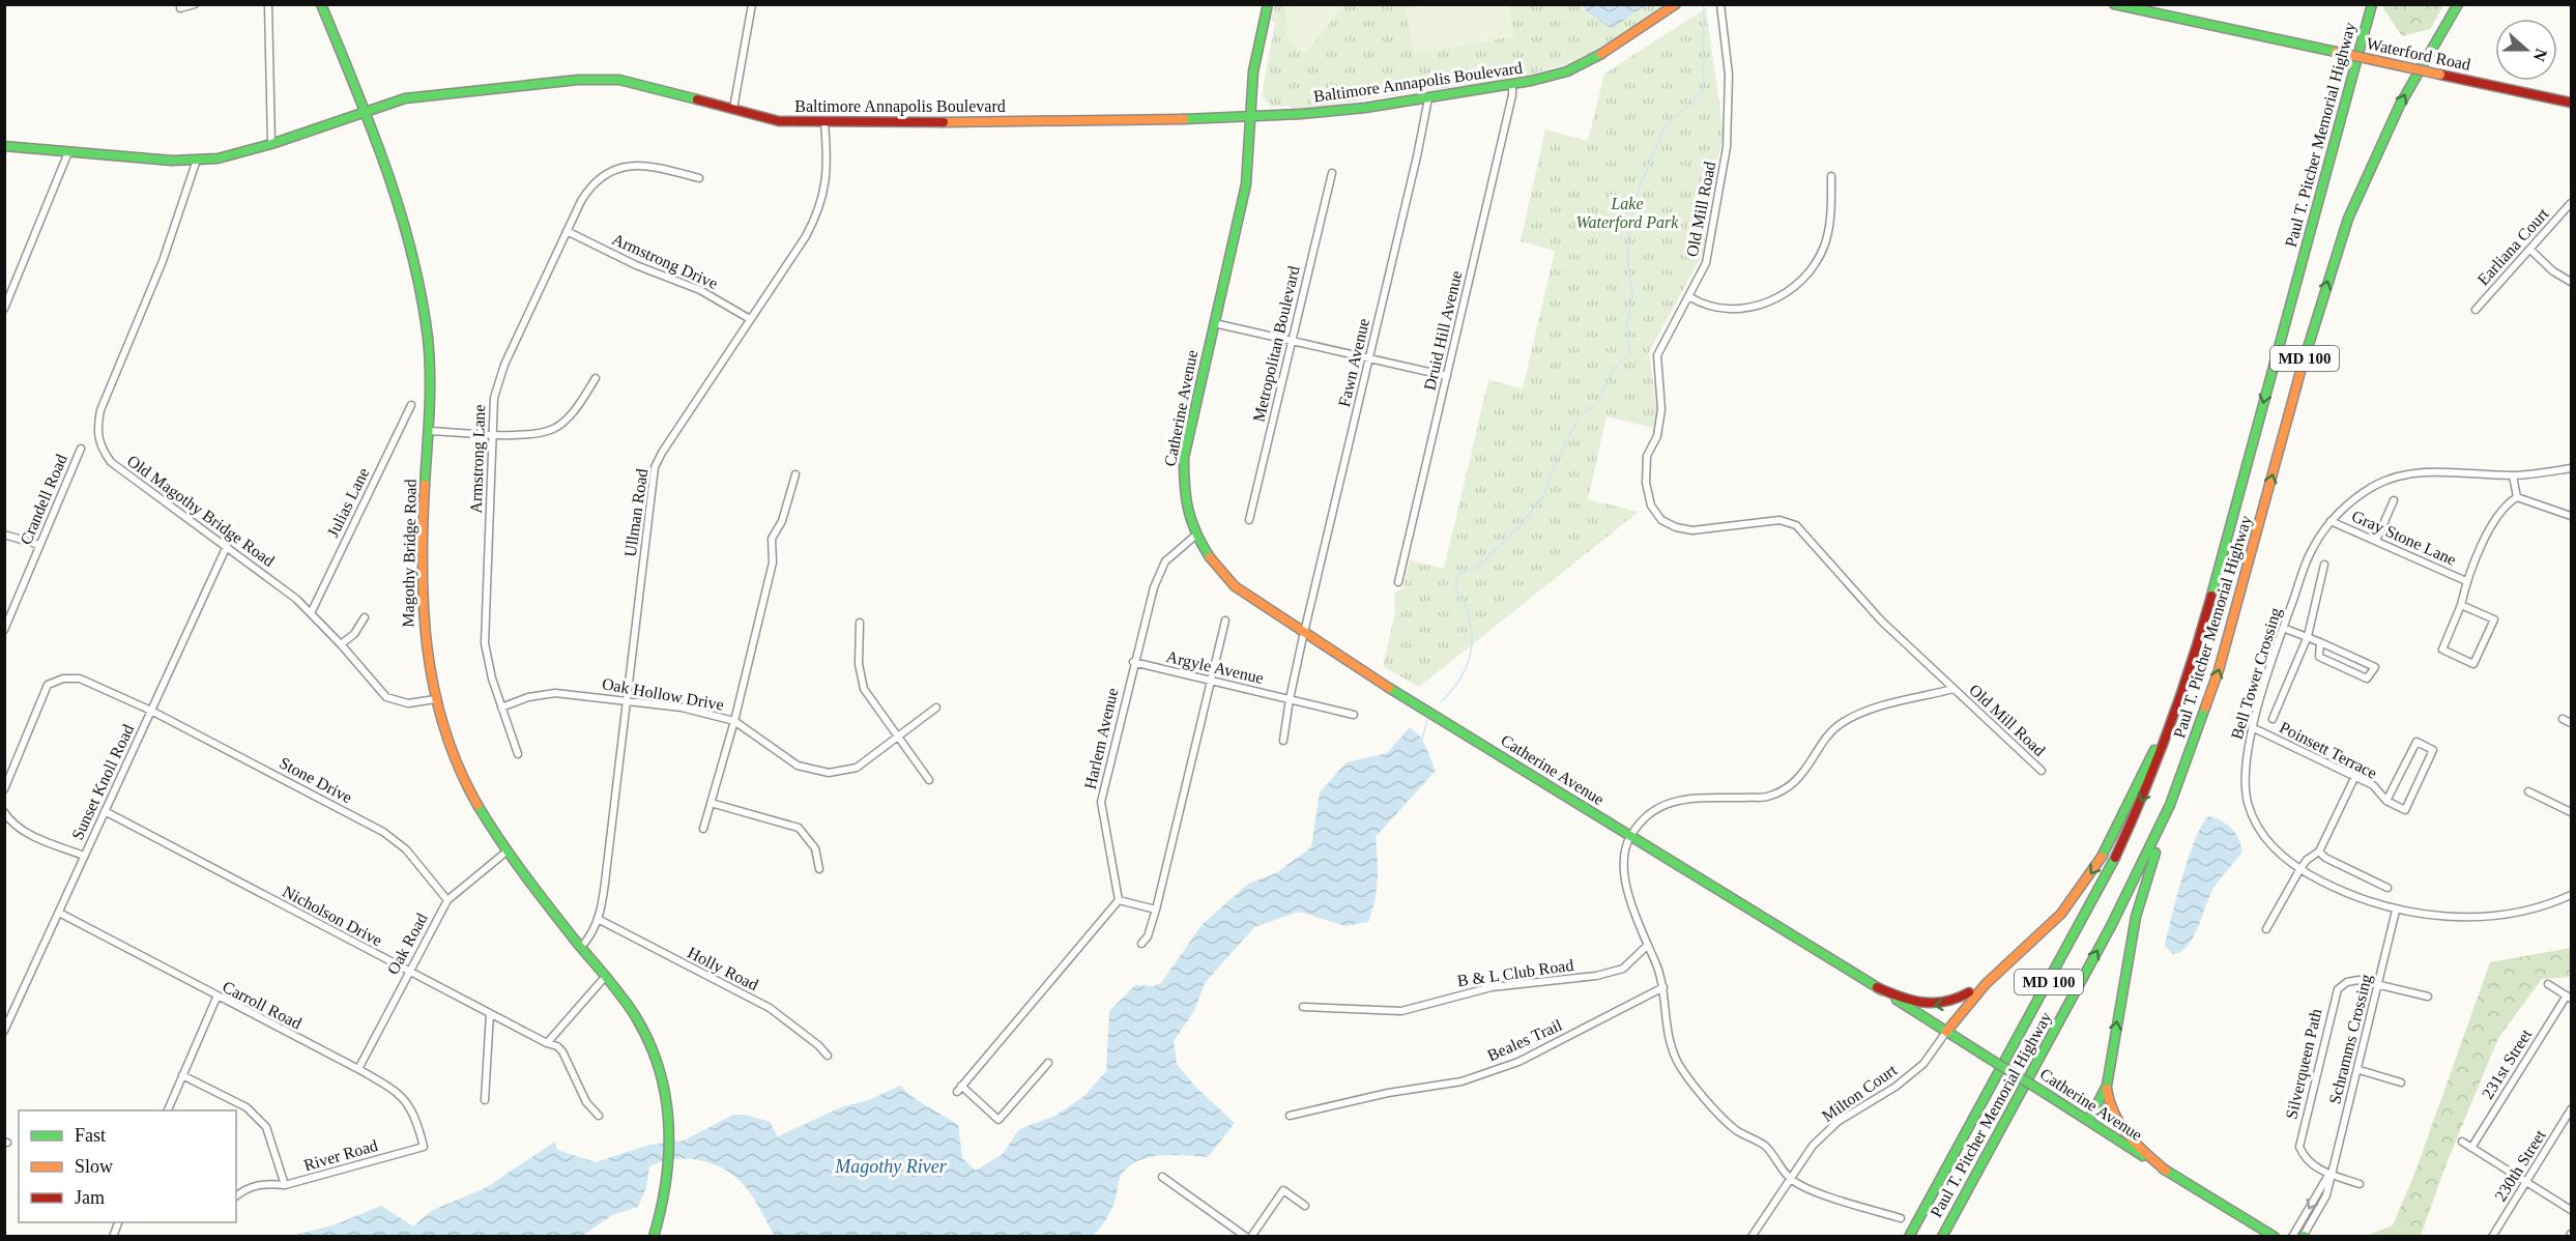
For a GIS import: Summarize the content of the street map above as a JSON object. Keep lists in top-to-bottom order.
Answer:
{
  "streets": {
    "main road": [
      "Waterford Road",
      "Baltimore Annapolis Boulevard",
      "Paul T. Pitcher Memorial Highway",
      "MD 100",
      "Catherine Avenue",
      "Magothy Bridge Road"
    ],
    "street": [
      "Old Mill Road",
      "Earliana Court",
      "Armstrong Drive",
      "Druid Hill Avenue",
      "Metropolitan Boulevard",
      "Fawn Avenue",
      "Armstrong Lane",
      "Crandell Road",
      "Julias Lane",
      "Old Magothy Bridge Road",
      "Ullman Road",
      "Gray Stone Lane",
      "Argyle Avenue",
      "Bell Tower Crossing",
      "Oak Hollow Drive",
      "Harlem Avenue",
      "Poinsett Terrace",
      "Stone Drive",
      "Sunset Knoll Road",
      "Nicholson Drive",
      "Oak Road",
      "Holly Road",
      "B & L Club Road",
      "Carroll Road",
      "Schramms Crossing",
      "Beales Trail",
      "Silverqueen Path",
      "231st Street",
      "Milton Court",
      "River Road",
      "230th Street"
    ]
  },
  "crossings": [
    ["Baltimore Annapolis Boulevard", "Druid Hill Avenue"],
    ["Baltimore Annapolis Boulevard", "Fawn Avenue"],
    ["Baltimore Annapolis Boulevard", "Catherine Avenue"],
    ["Baltimore Annapolis Boulevard", "Old Magothy Bridge Road"],
    ["Baltimore Annapolis Boulevard", "Ullman Road"],
    ["Baltimore Annapolis Boulevard", "Magothy Bridge Road"],
    ["Old Mill Road", "Catherine Avenue"],
    ["Old Mill Road", "B & L Club Road"],
    ["Old Mill Road", "Beales Trail"],
    ["Old Mill Road", "Milton Court"],
    ["Armstrong Drive", "Armstrong Lane"],
    ["Armstrong Drive", "Ullman Road"],
    ["Fawn Avenue", "Catherine Avenue"],
    ["Catherine Avenue", "Harlem Avenue"],
    ["Catherine Avenue", "Milton Court"],
    ["Armstrong Lane", "Oak Hollow Drive"],
    ["Julias Lane", "Old Magothy Bridge Road"],
    ["Old Magothy Bridge Road", "Magothy Bridge Road"],
    ["Old Magothy Bridge Road", "Sunset Knoll Road"],
    ["Ullman Road", "Magothy Bridge Road"],
    ["Ullman Road", "Oak Hollow Drive"],
    ["Ullman Road", "Holly Road"],
    ["Gray Stone Lane", "Bell Tower Crossing"],
    ["Magothy Bridge Road", "Oak Road"],
    ["Argyle Avenue", "Harlem Avenue"],
    ["Bell Tower Crossing", "Poinsett Terrace"],
    ["Bell Tower Crossing", "Schramms Crossing"],
    ["Stone Drive", "Sunset Knoll Road"],
    ["Stone Drive", "Oak Road"],
    ["Sunset Knoll Road", "Nicholson Drive"],
    ["Sunset Knoll Road", "Carroll Road"],
    ["Nicholson Drive", "Oak Road"],
    ["Oak Road", "Carroll Road"],
    ["Carroll Road", "River Road"],
    ["Schramms Crossing", "Silverqueen Path"]
  ],
  "water": ["Magothy River"],
  "parks": ["Lake Waterford Park"],
  "legend": ["Fast", "Slow", "Jam"],
  "north": "right"
}
